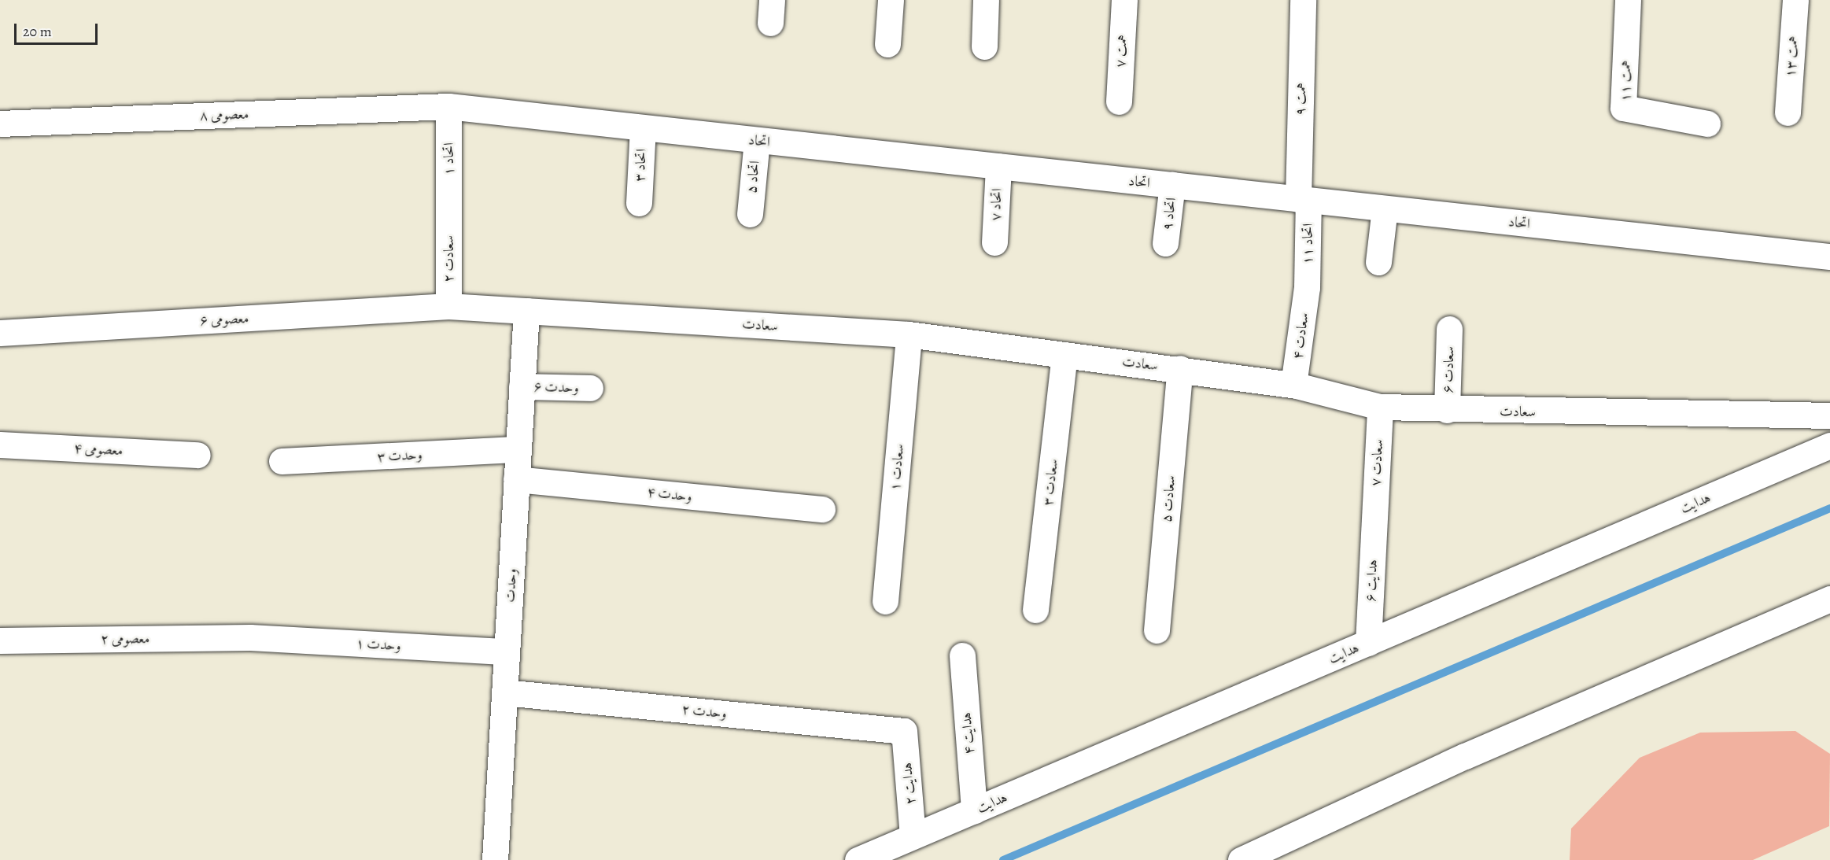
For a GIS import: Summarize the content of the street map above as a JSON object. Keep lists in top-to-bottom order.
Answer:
{
  "streets": {
    "street": [
      "همت ۷",
      "همت ۱۳",
      "همت ۱۱",
      "همت ۹",
      "معصومی ۸",
      "اتحاد",
      "اتحاد ۱",
      "اتحاد ۳",
      "اتحاد ۵",
      "اتحاد ۷",
      "اتحاد ۹",
      "اتحاد ۱۱",
      "سعادت ۲",
      "معصومی ۶",
      "سعادت",
      "سعادت ۴",
      "سعادت ۶",
      "وحدت ۶",
      "معصومی ۴",
      "وحدت ۳",
      "سعادت ۷",
      "سعادت ۱",
      "سعادت ۳",
      "وحدت ۴",
      "سعادت ۵",
      "هدایت",
      "هدایت ۶",
      "وحدت",
      "معصومی ۲",
      "وحدت ۱",
      "وحدت ۲",
      "هدایت ۴",
      "هدایت ۲"
    ]
  },
  "crossings": [
    ["همت ۹", "اتحاد"],
    ["همت ۹", "اتحاد ۱۱"],
    ["معصومی ۸", "اتحاد"],
    ["معصومی ۸", "اتحاد ۱"],
    ["اتحاد", "اتحاد ۱"],
    ["اتحاد", "اتحاد ۳"],
    ["اتحاد", "اتحاد ۵"],
    ["اتحاد", "اتحاد ۷"],
    ["اتحاد", "اتحاد ۹"],
    ["اتحاد", "اتحاد ۱۱"],
    ["اتحاد ۱", "سعادت ۲"],
    ["اتحاد ۱۱", "سعادت ۴"],
    ["سعادت ۲", "معصومی ۶"],
    ["سعادت ۲", "سعادت"],
    ["معصومی ۶", "سعادت"],
    ["سعادت", "سعادت ۴"],
    ["سعادت", "سعادت ۶"],
    ["سعادت", "سعادت ۷"],
    ["سعادت", "سعادت ۱"],
    ["سعادت", "سعادت ۳"],
    ["سعادت", "سعادت ۵"],
    ["سعادت", "وحدت"],
    ["وحدت ۶", "وحدت"],
    ["وحدت ۳", "وحدت"],
    ["سعادت ۷", "هدایت ۶"],
    ["وحدت ۴", "وحدت"],
    ["هدایت", "هدایت ۶"],
    ["هدایت", "هدایت ۴"],
    ["هدایت", "هدایت ۲"],
    ["وحدت", "وحدت ۱"],
    ["وحدت", "وحدت ۲"],
    ["معصومی ۲", "وحدت ۱"],
    ["وحدت ۲", "هدایت ۲"]
  ],
  "scale_bar": "20 m"
}
